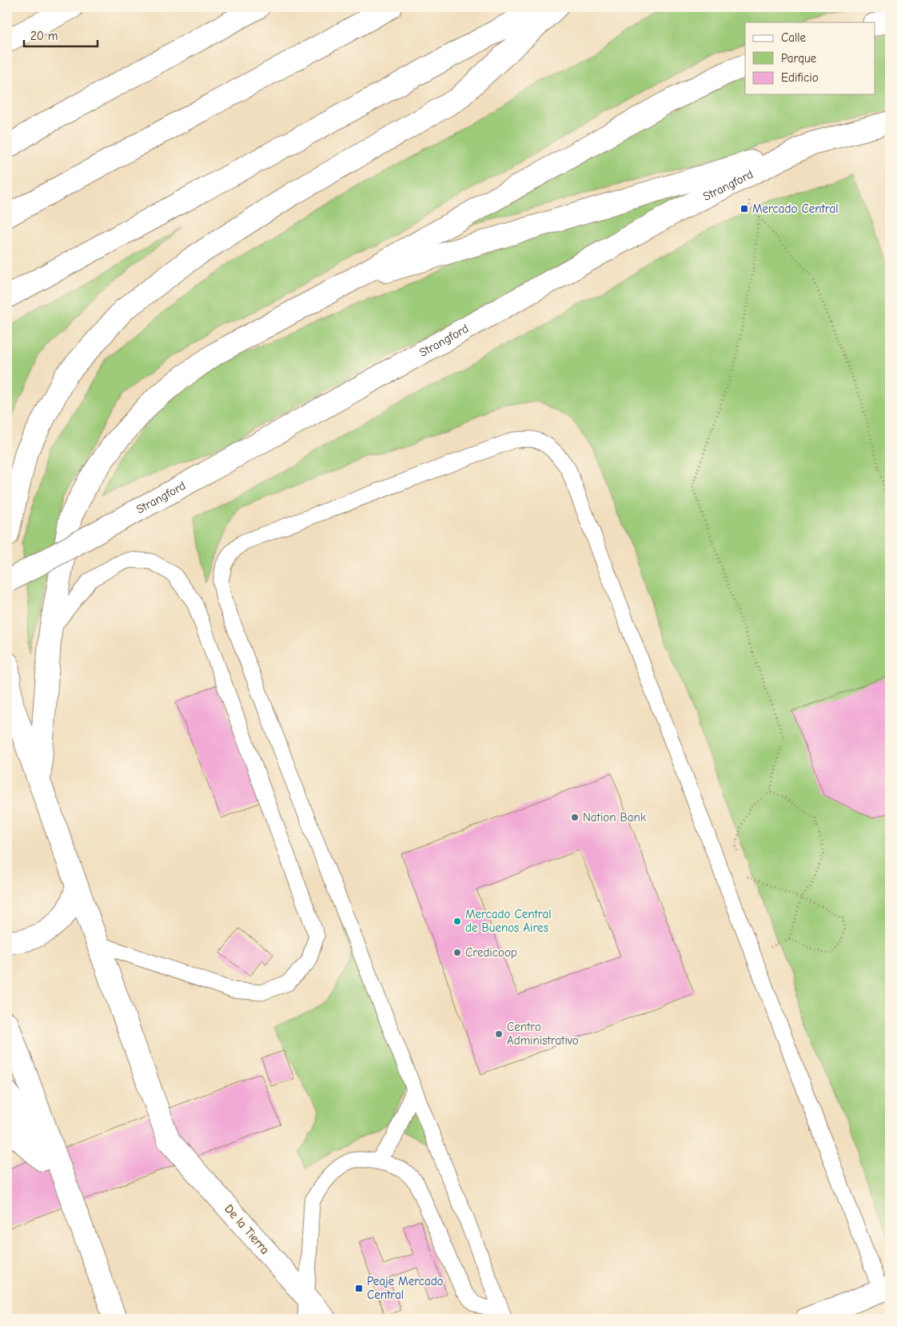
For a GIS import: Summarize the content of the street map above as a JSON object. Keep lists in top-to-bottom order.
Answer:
{
  "streets": {
    "main road": ["Strangford", "De la Tierra"]
  },
  "places": {
    "transit": ["Mercado Central", "Peaje Mercado Central"],
    "other": [
      "Nation Bank",
      "Mercado Central de Buenos Aires",
      "Credicoop",
      "Centro Administrativo"
    ]
  },
  "legend": ["Calle", "Parque", "Edificio"],
  "scale_bar": "20 m"
}
